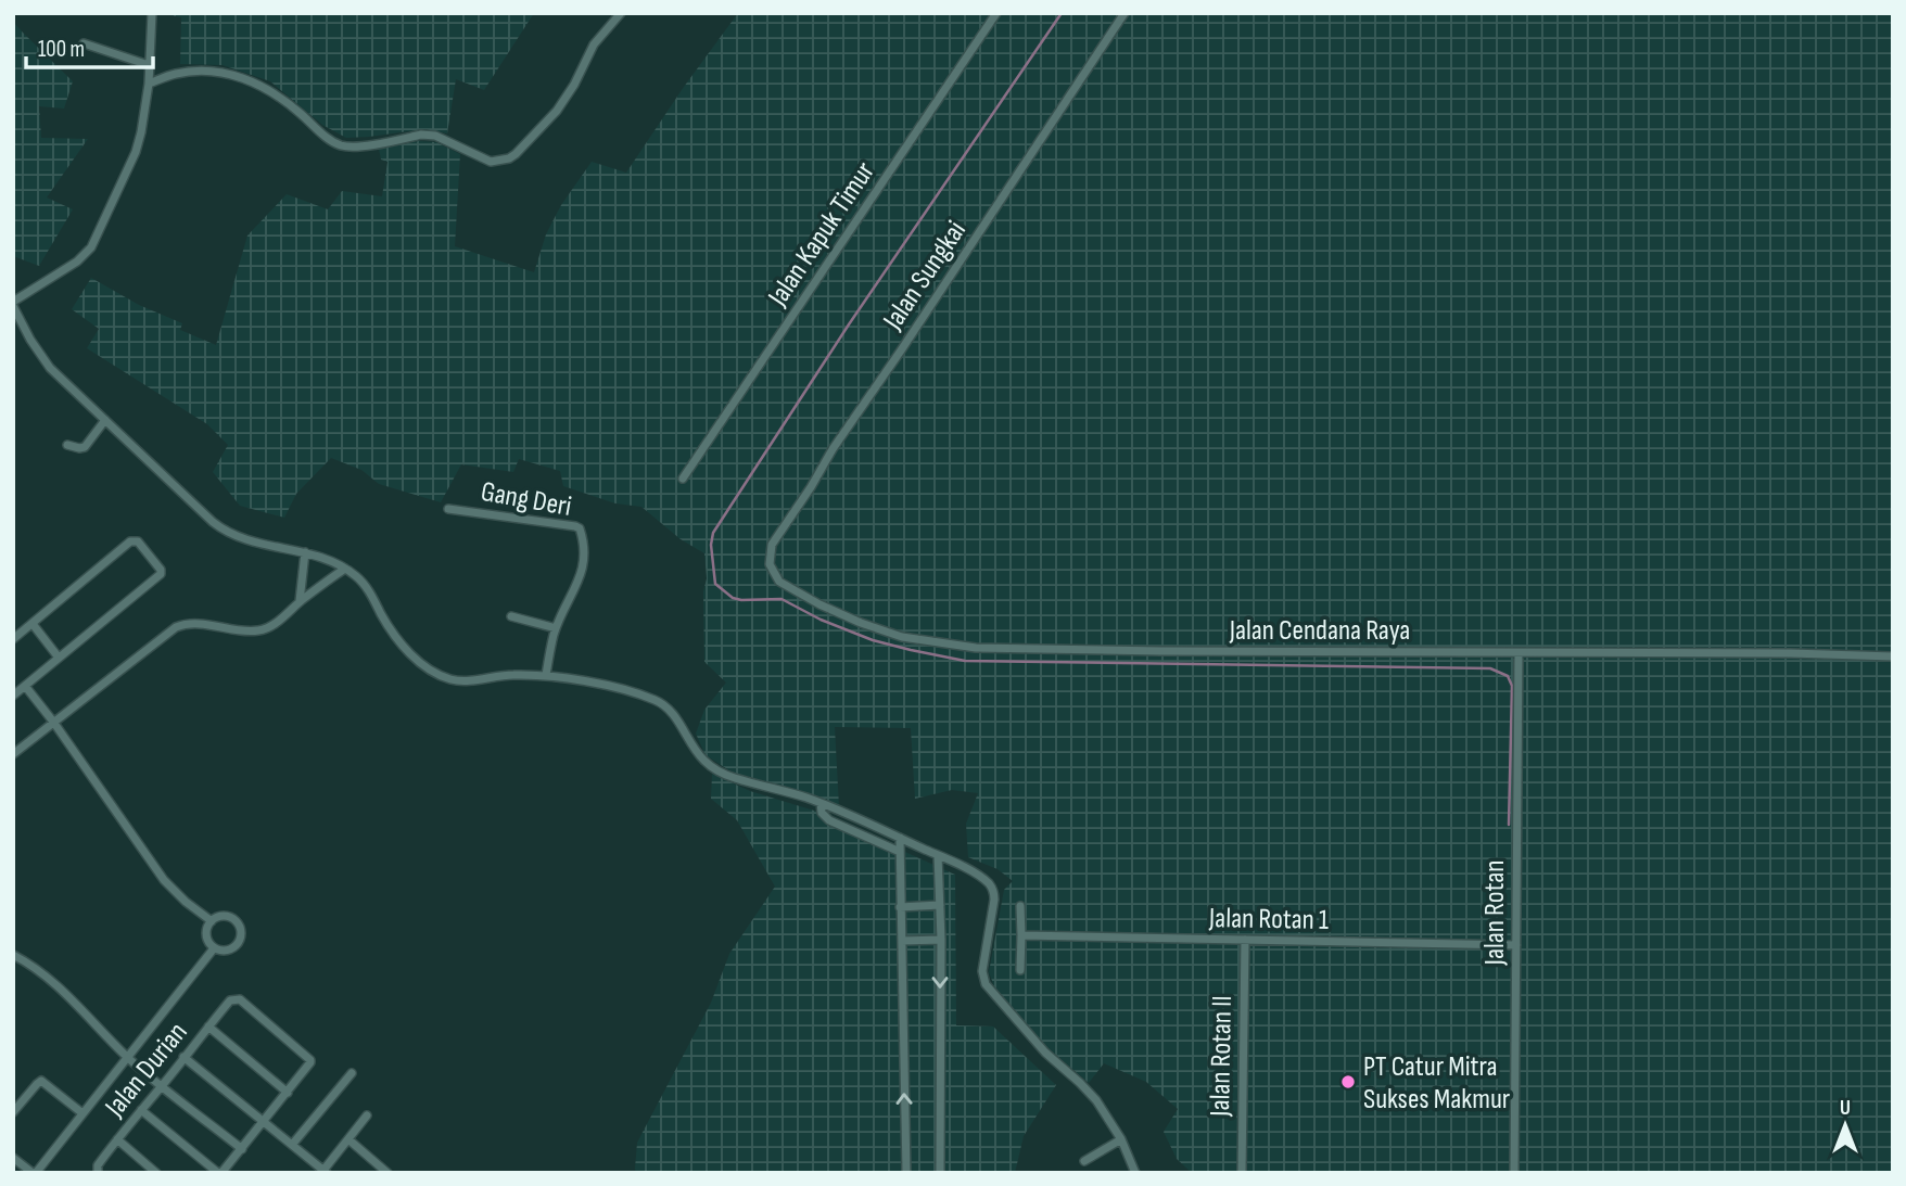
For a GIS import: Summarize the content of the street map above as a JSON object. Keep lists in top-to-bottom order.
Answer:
{
  "streets": {
    "street": [
      "Jalan Kapuk Timur",
      "Jalan Sungkai",
      "Gang Deri",
      "Jalan Cendana Raya",
      "Jalan Rotan",
      "Jalan Rotan 1",
      "Jalan Rotan II",
      "Jalan Durian"
    ]
  },
  "crossings": [
    ["Jalan Sungkai", "Jalan Cendana Raya"],
    ["Jalan Cendana Raya", "Jalan Rotan"],
    ["Jalan Rotan", "Jalan Rotan 1"],
    ["Jalan Rotan 1", "Jalan Rotan II"]
  ],
  "places": ["PT Catur Mitra Sukses Makmur"],
  "scale_bar": "100 m",
  "north": "top"
}
